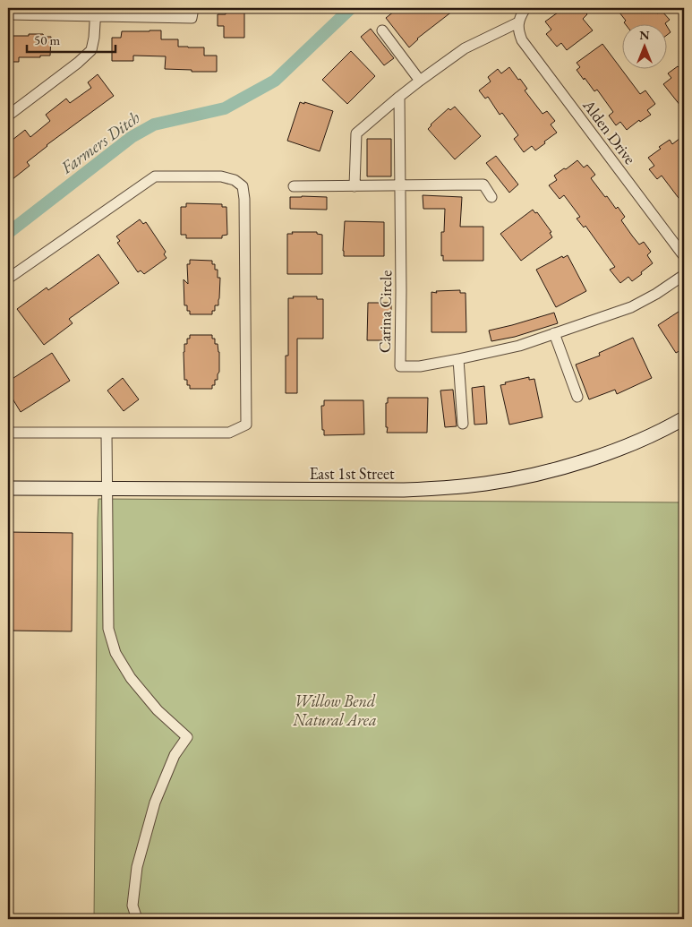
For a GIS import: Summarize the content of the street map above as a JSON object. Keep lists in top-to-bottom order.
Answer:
{
  "streets": {
    "street": ["Alden Drive", "Carina Circle", "East 1st Street"]
  },
  "water": ["Farmers Ditch"],
  "parks": ["Willow Bend Natural Area"],
  "scale_bar": "50 m",
  "north": "top"
}
